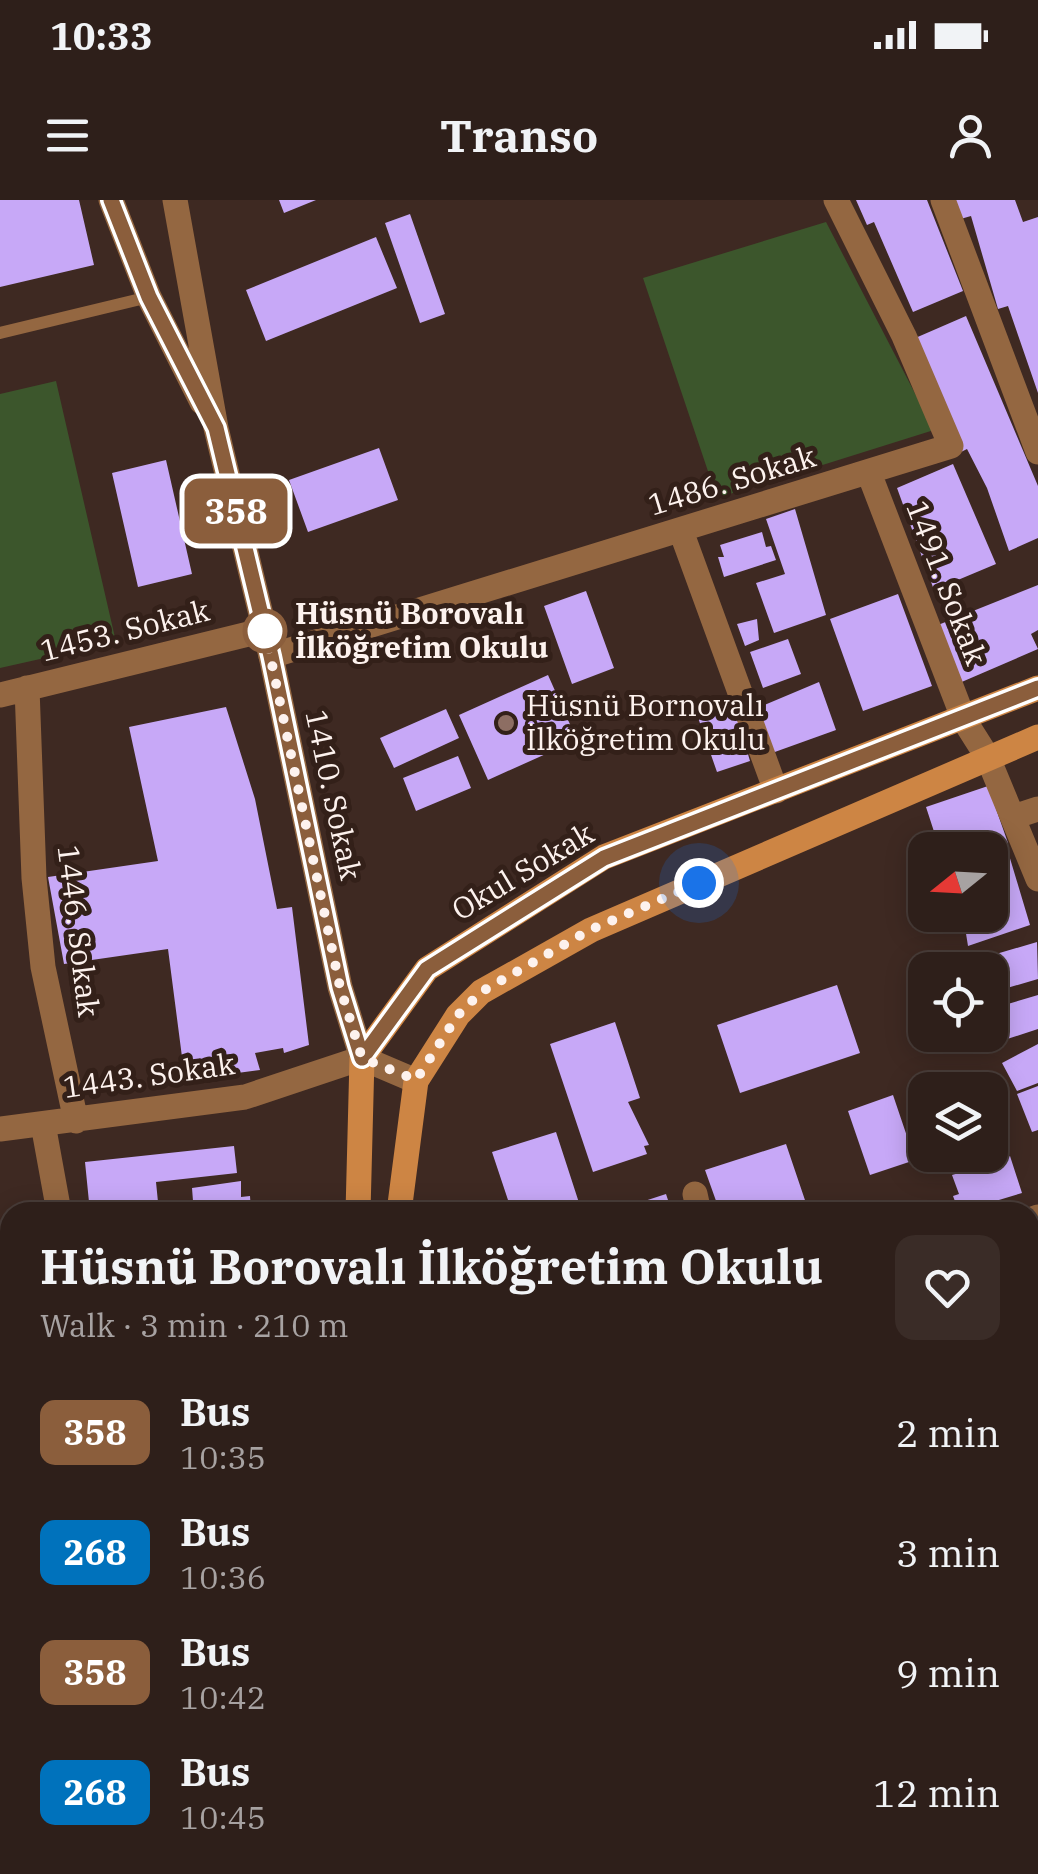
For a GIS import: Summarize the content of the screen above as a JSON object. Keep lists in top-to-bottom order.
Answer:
{
  "streets": {
    "main road": ["Okul Sokak"],
    "street": [
      "1486. Sokak",
      "1491. Sokak",
      "1453. Sokak",
      "1410. Sokak",
      "1446. Sokak",
      "1443. Sokak"
    ]
  },
  "crossings": [
    ["1486. Sokak", "1491. Sokak"],
    ["1486. Sokak", "1410. Sokak"],
    ["1491. Sokak", "Okul Sokak"],
    ["1453. Sokak", "1410. Sokak"],
    ["1453. Sokak", "1446. Sokak"],
    ["1410. Sokak", "Okul Sokak"],
    ["1410. Sokak", "1443. Sokak"],
    ["Okul Sokak", "1443. Sokak"],
    ["1446. Sokak", "1443. Sokak"]
  ],
  "places": ["Hüsnü Borovalı İlköğretim Okulu", "Hüsnü Bornovalı İlköğretim Okulu"],
  "lines": ["bus line 358"],
  "north": "left",
  "page": {
    "status": "10:33",
    "header": "Transo",
    "on_map": "358",
    "heading": ["Hüsnü Borovalı İlköğretim Okulu", "Walk · 3 min · 210 m"],
    "list": [
      {
        "mark": "358",
        "name": "Bus",
        "note": "10:35",
        "value": "2 min"
      },
      {
        "mark": "268",
        "name": "Bus",
        "note": "10:36",
        "value": "3 min"
      },
      {
        "mark": "358",
        "name": "Bus",
        "note": "10:42",
        "value": "9 min"
      },
      {
        "mark": "268",
        "name": "Bus",
        "note": "10:45",
        "value": "12 min"
      }
    ]
  }
}
